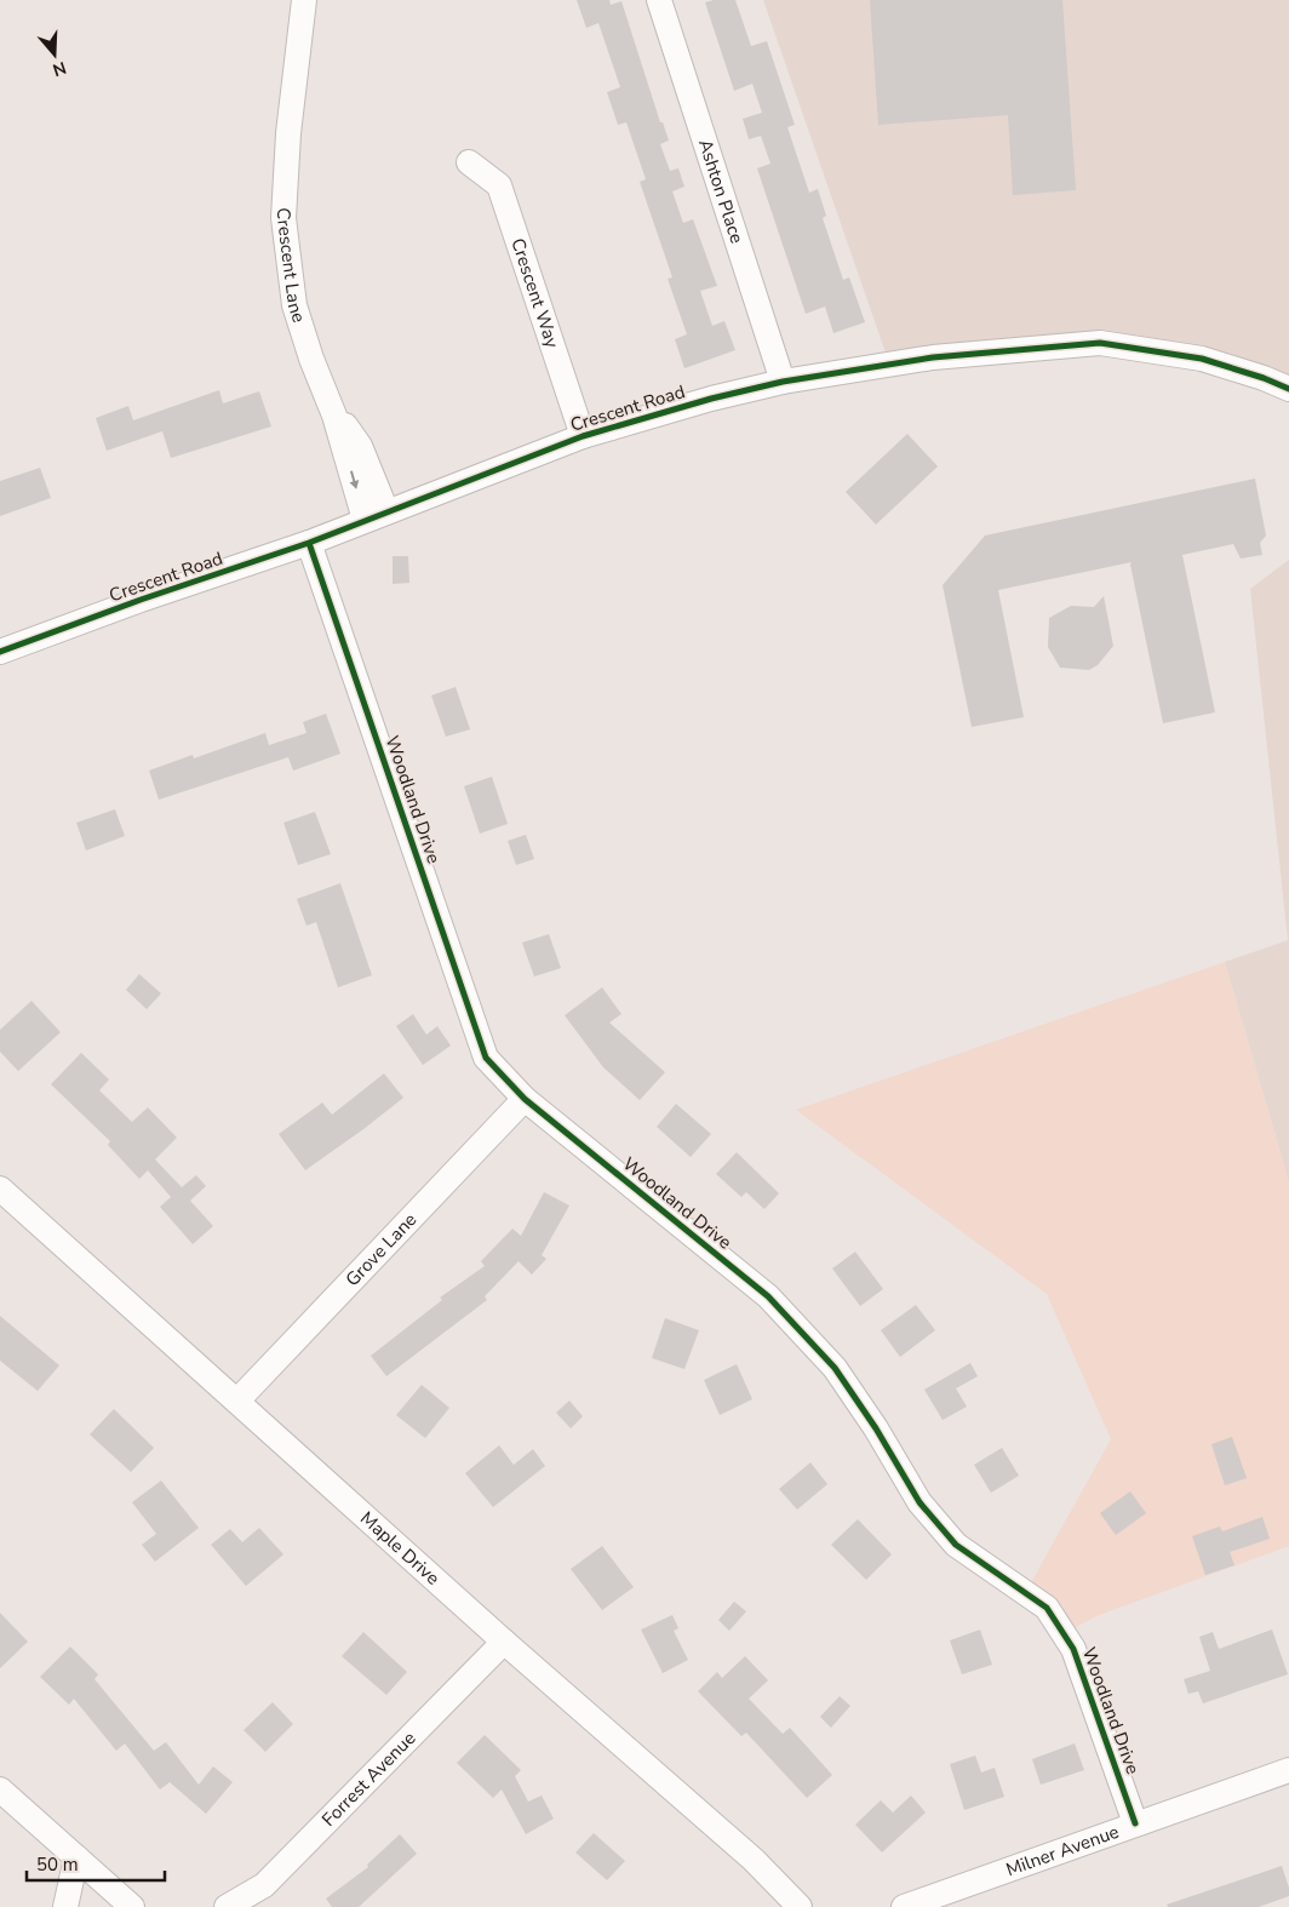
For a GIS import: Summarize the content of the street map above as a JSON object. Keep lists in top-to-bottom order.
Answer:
{
  "streets": {
    "street": [
      "Ashton Place",
      "Crescent Lane",
      "Crescent Way",
      "Crescent Road",
      "Woodland Drive",
      "Grove Lane",
      "Maple Drive",
      "Forrest Avenue",
      "Milner Avenue"
    ]
  },
  "crossings": [
    ["Ashton Place", "Crescent Road"],
    ["Crescent Lane", "Crescent Road"],
    ["Crescent Way", "Crescent Road"],
    ["Crescent Road", "Woodland Drive"],
    ["Woodland Drive", "Grove Lane"],
    ["Woodland Drive", "Milner Avenue"],
    ["Grove Lane", "Maple Drive"],
    ["Maple Drive", "Forrest Avenue"]
  ],
  "scale_bar": "50 m",
  "north": "bottom"
}
